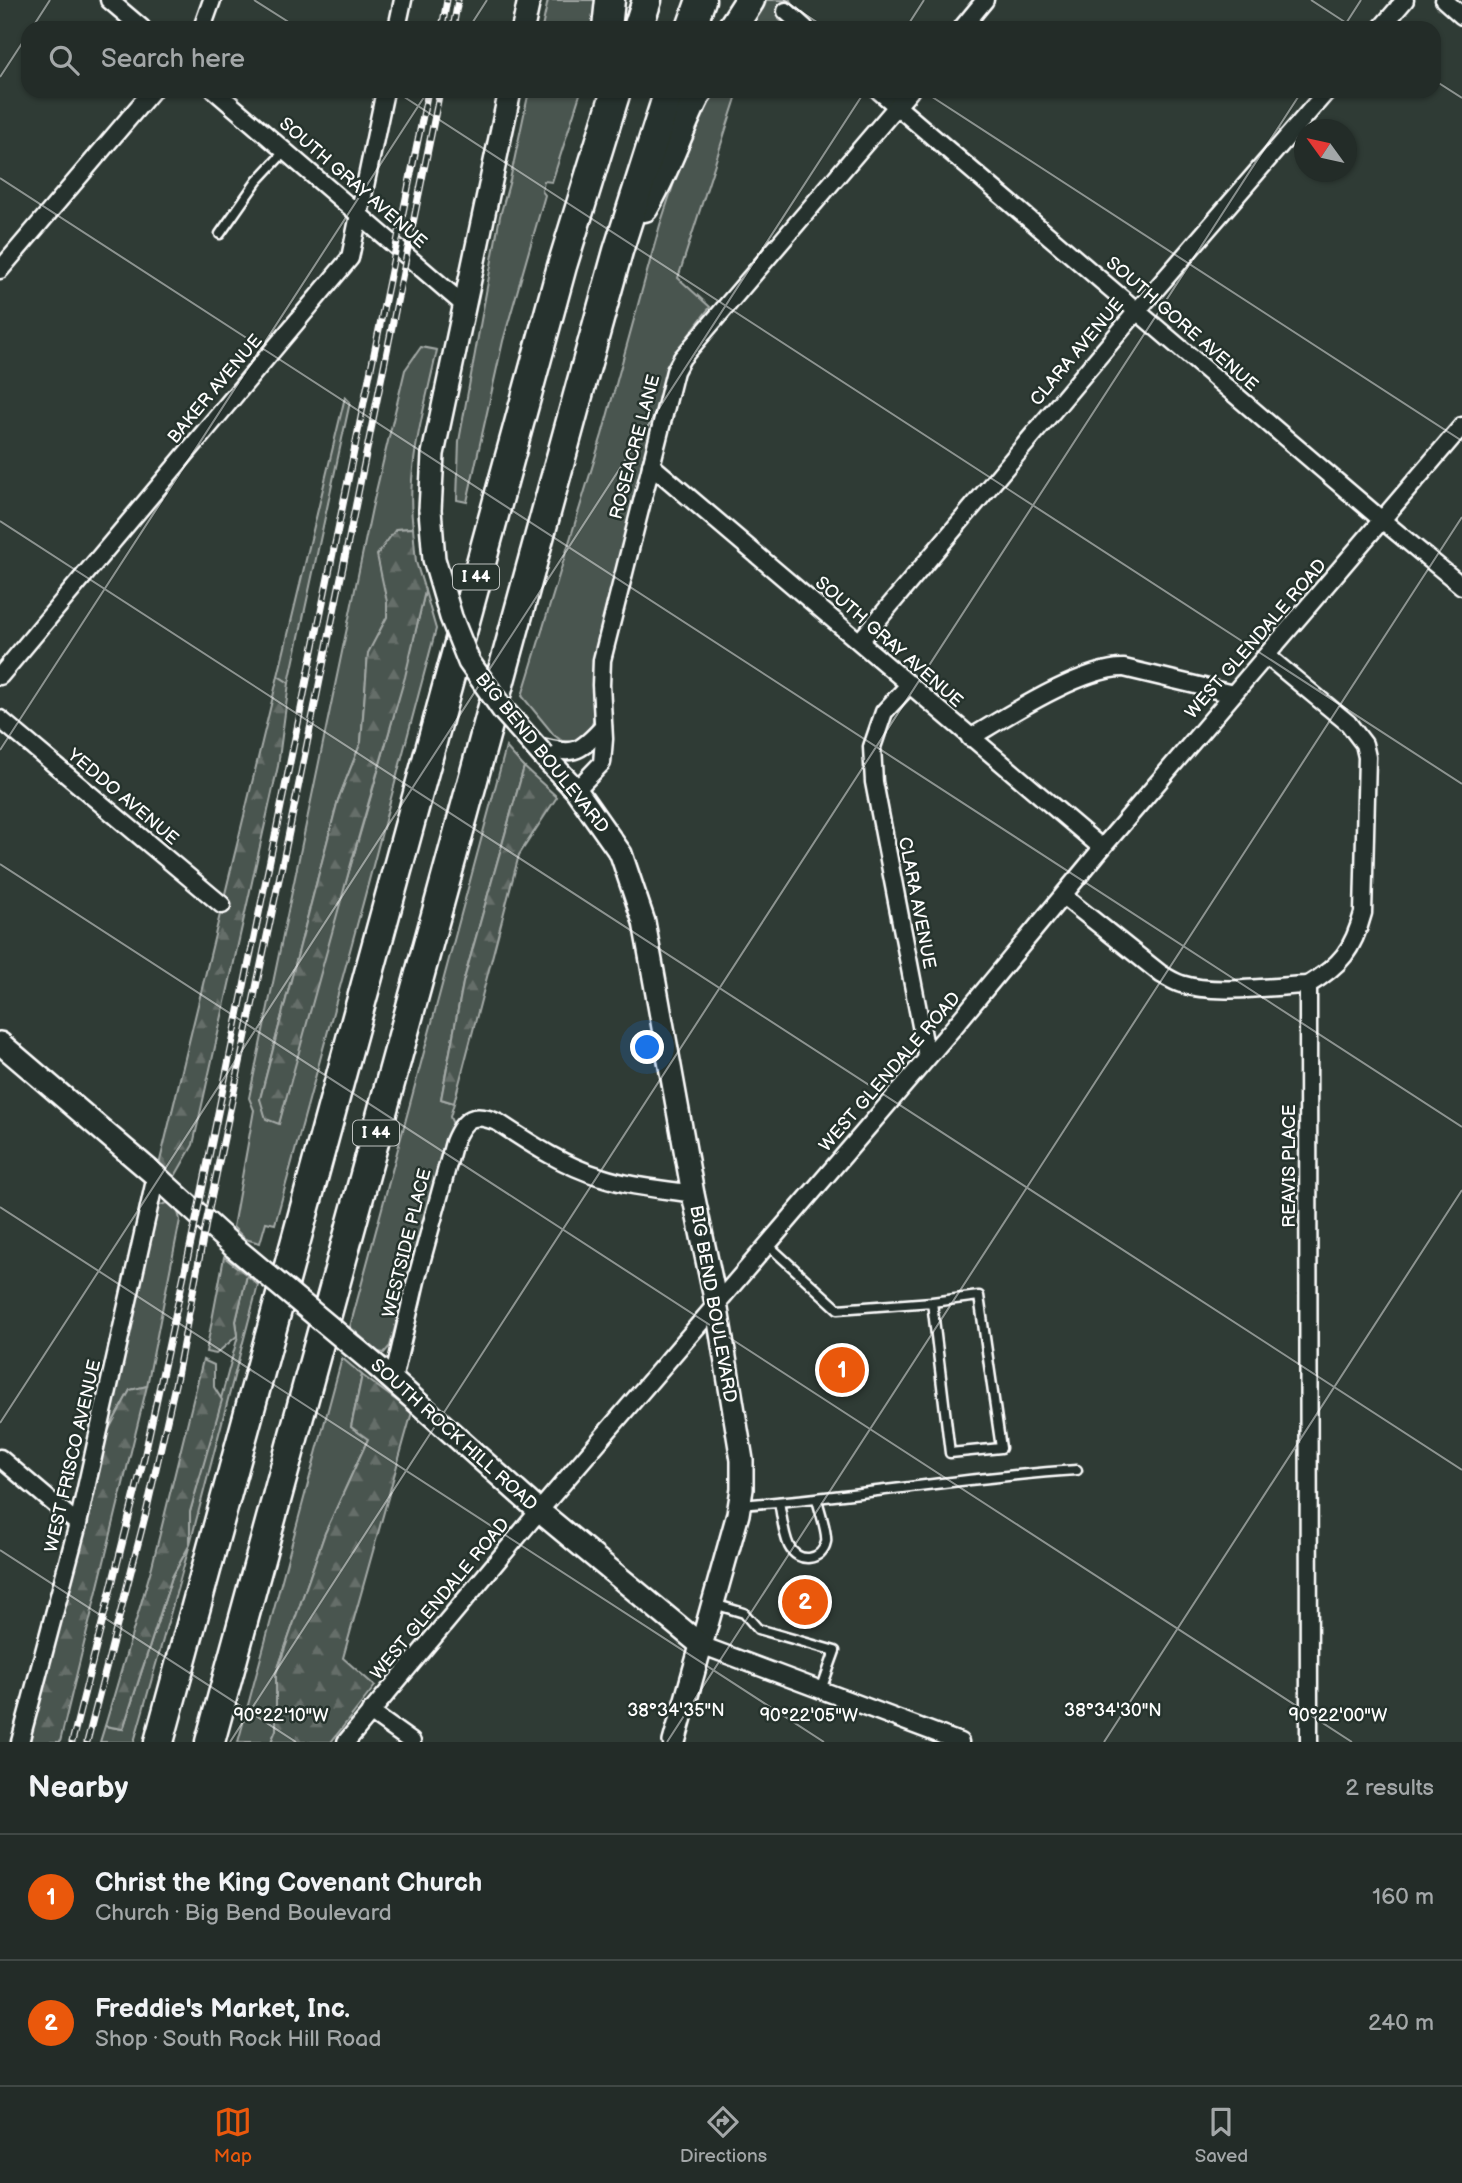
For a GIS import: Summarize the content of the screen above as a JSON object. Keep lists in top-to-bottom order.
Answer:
{
  "streets": {
    "highway": ["I 44"],
    "main road": ["BIG BEND BOULEVARD", "SOUTH ROCK HILL ROAD"],
    "street": [
      "SOUTH GRAY AVENUE",
      "SOUTH GORE AVENUE",
      "CLARA AVENUE",
      "BAKER AVENUE",
      "ROSEACRE LANE",
      "WEST GLENDALE ROAD",
      "YEDDO AVENUE",
      "REAVIS PLACE",
      "WESTSIDE PLACE",
      "WEST FRISCO AVENUE"
    ]
  },
  "crossings": [
    ["SOUTH GRAY AVENUE", "CLARA AVENUE"],
    ["SOUTH GRAY AVENUE", "BAKER AVENUE"],
    ["SOUTH GRAY AVENUE", "ROSEACRE LANE"],
    ["SOUTH GRAY AVENUE", "WEST GLENDALE ROAD"],
    ["SOUTH GRAY AVENUE", "BIG BEND BOULEVARD"],
    ["SOUTH GORE AVENUE", "CLARA AVENUE"],
    ["SOUTH GORE AVENUE", "ROSEACRE LANE"],
    ["SOUTH GORE AVENUE", "WEST GLENDALE ROAD"],
    ["CLARA AVENUE", "WEST GLENDALE ROAD"],
    ["ROSEACRE LANE", "BIG BEND BOULEVARD"],
    ["WEST GLENDALE ROAD", "BIG BEND BOULEVARD"],
    ["WEST GLENDALE ROAD", "SOUTH ROCK HILL ROAD"],
    ["BIG BEND BOULEVARD", "WESTSIDE PLACE"],
    ["BIG BEND BOULEVARD", "SOUTH ROCK HILL ROAD"],
    ["WESTSIDE PLACE", "SOUTH ROCK HILL ROAD"],
    ["SOUTH ROCK HILL ROAD", "WEST FRISCO AVENUE"]
  ],
  "north": "top left",
  "page": {
    "search": "Search here",
    "pins": ["1", "2"],
    "heading": ["Nearby", "2 results"],
    "list": [
      {
        "mark": "1",
        "name": "Christ the King Covenant Church",
        "note": "Church · Big Bend Boulevard",
        "value": "160 m"
      },
      {
        "mark": "2",
        "name": "Freddie's Market, Inc.",
        "note": "Shop · South Rock Hill Road",
        "value": "240 m"
      }
    ],
    "nav": ["Map", "Directions", "Saved"]
  },
  "coordinates": [
    "38°34'35\"N",
    "38°34'30\"N",
    "90°22'10\"W",
    "90°22'05\"W",
    "90°22'00\"W"
  ]
}
